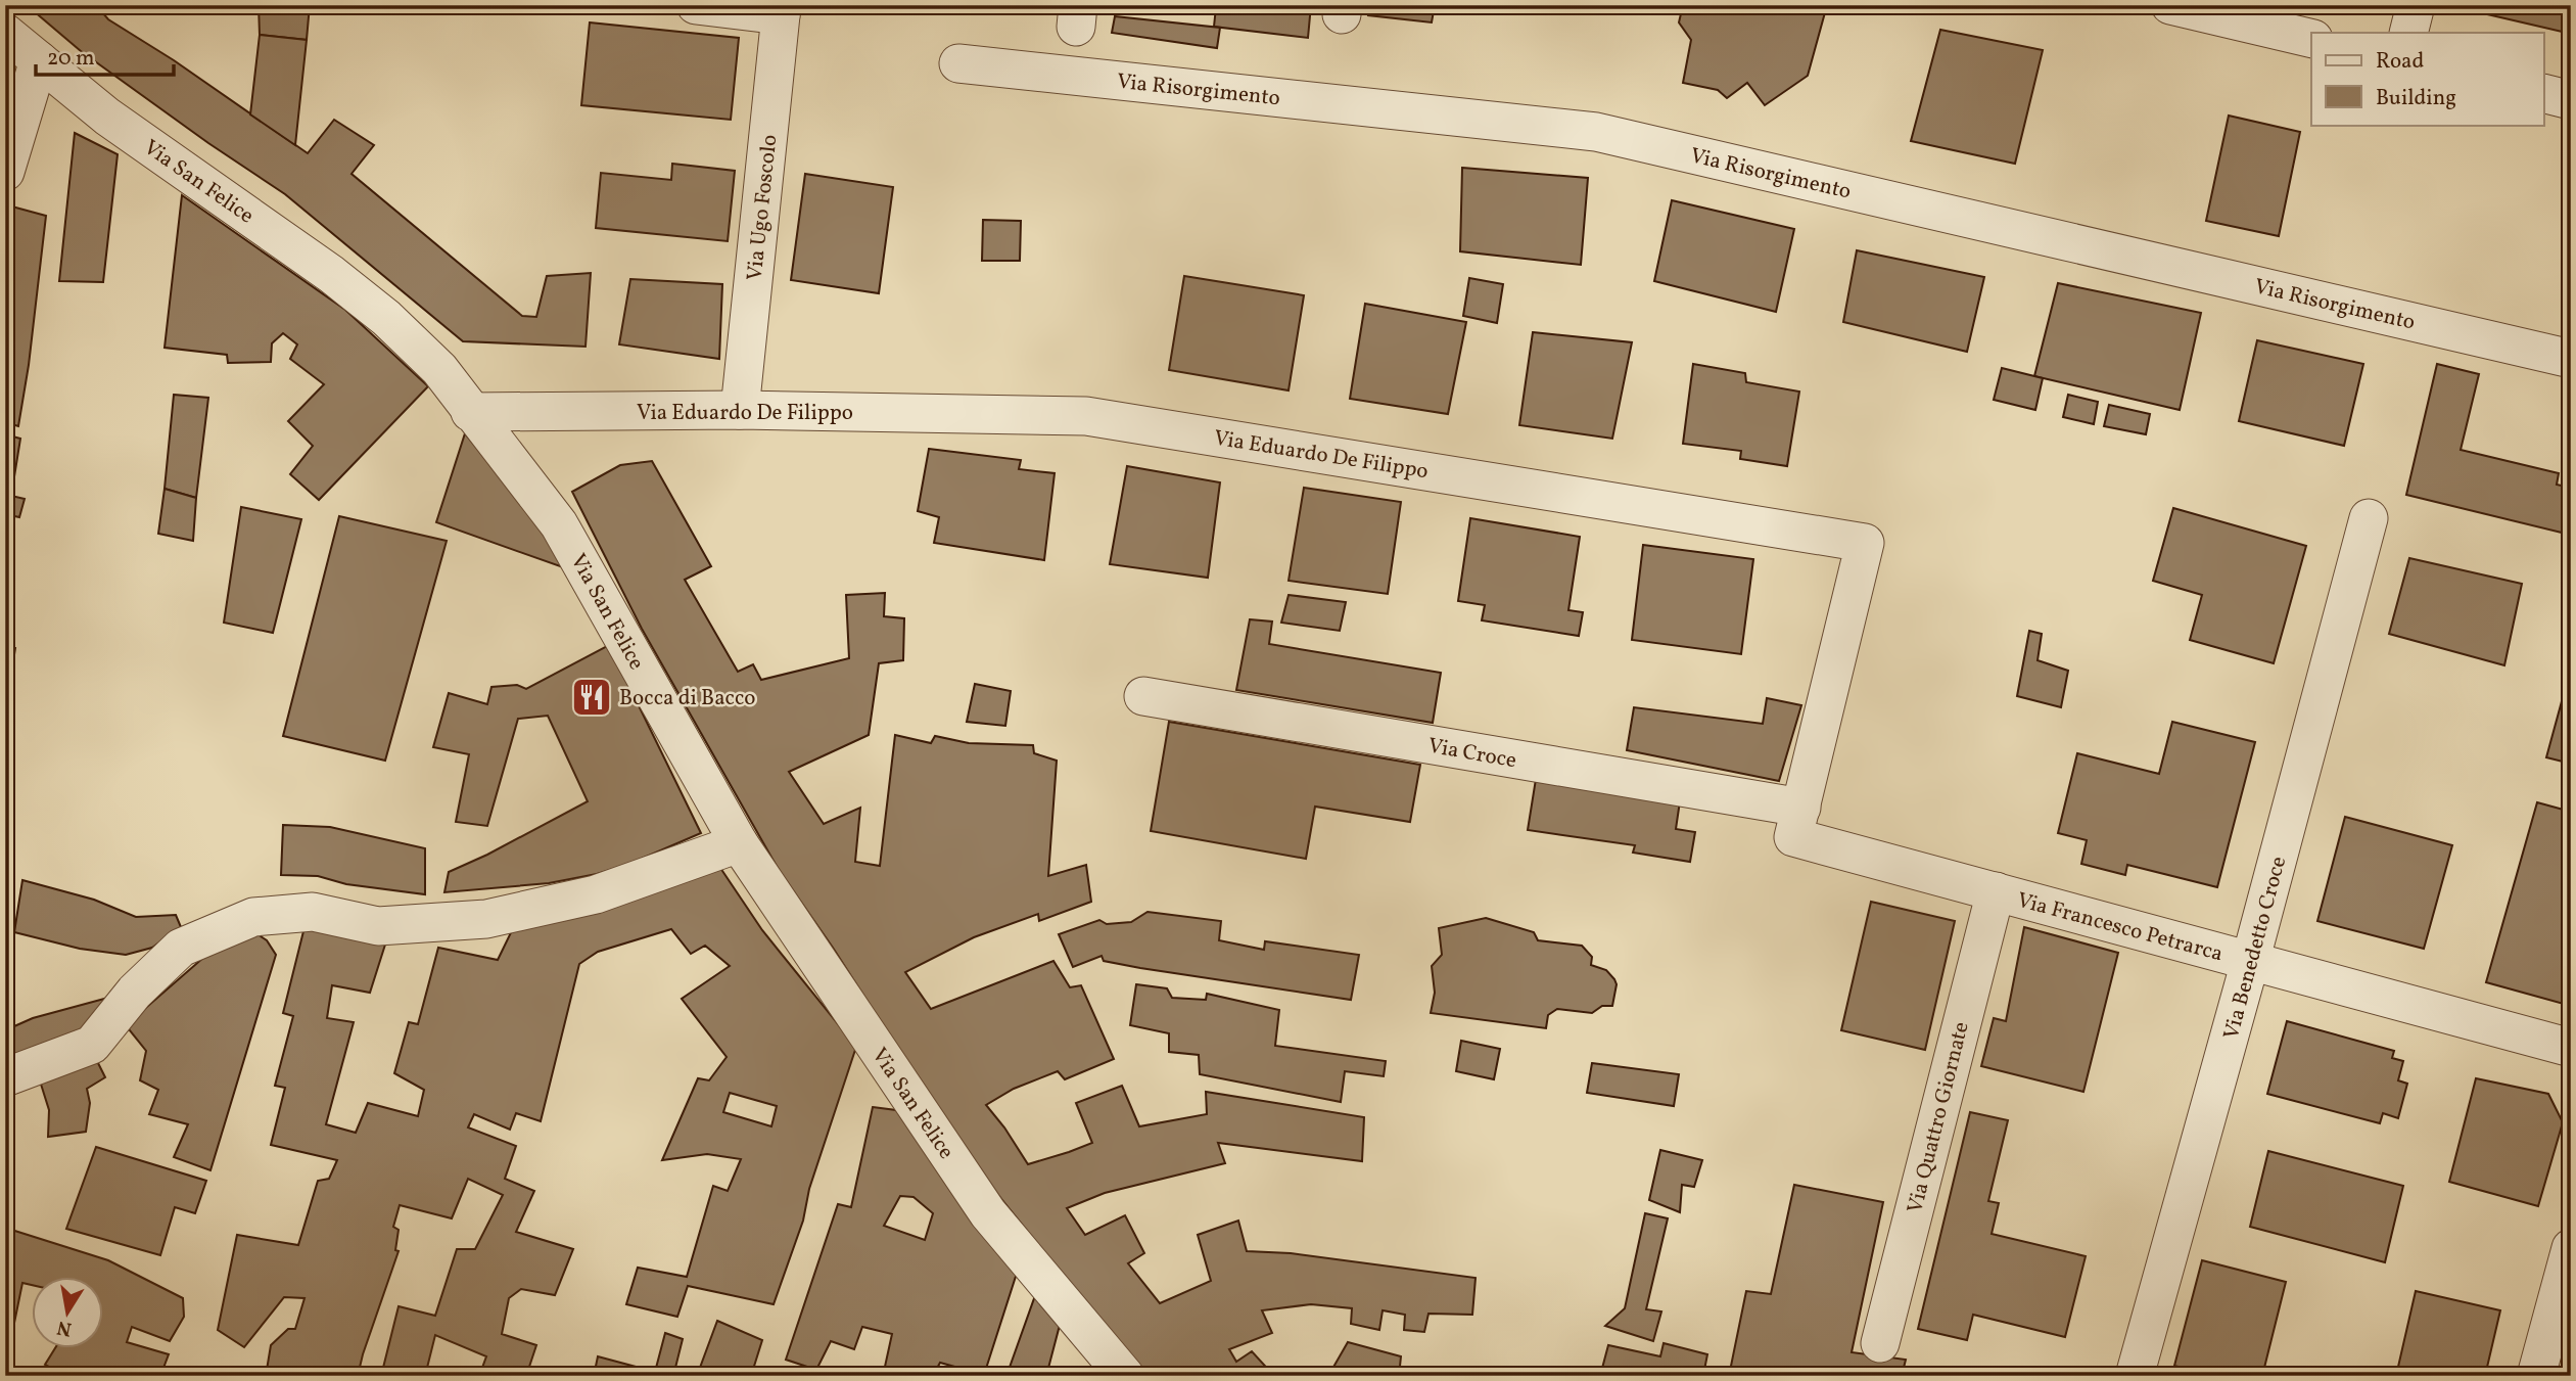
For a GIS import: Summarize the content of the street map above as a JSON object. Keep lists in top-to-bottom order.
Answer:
{
  "streets": {
    "street": [
      "Via Risorgimento",
      "Via San Felice",
      "Via Ugo Foscolo",
      "Via Eduardo De Filippo",
      "Via Croce",
      "Via Francesco Petrarca",
      "Via Benedetto Croce",
      "Via Quattro Giornate"
    ]
  },
  "crossings": [
    ["Via San Felice", "Via Eduardo De Filippo"],
    ["Via Ugo Foscolo", "Via Eduardo De Filippo"],
    ["Via Eduardo De Filippo", "Via Croce"],
    ["Via Eduardo De Filippo", "Via Francesco Petrarca"],
    ["Via Croce", "Via Francesco Petrarca"],
    ["Via Francesco Petrarca", "Via Benedetto Croce"],
    ["Via Francesco Petrarca", "Via Quattro Giornate"]
  ],
  "places": {
    "restaurant": ["Bocca di Bacco"]
  },
  "legend": ["Road", "Building"],
  "scale_bar": "20 m",
  "north": "bottom"
}
